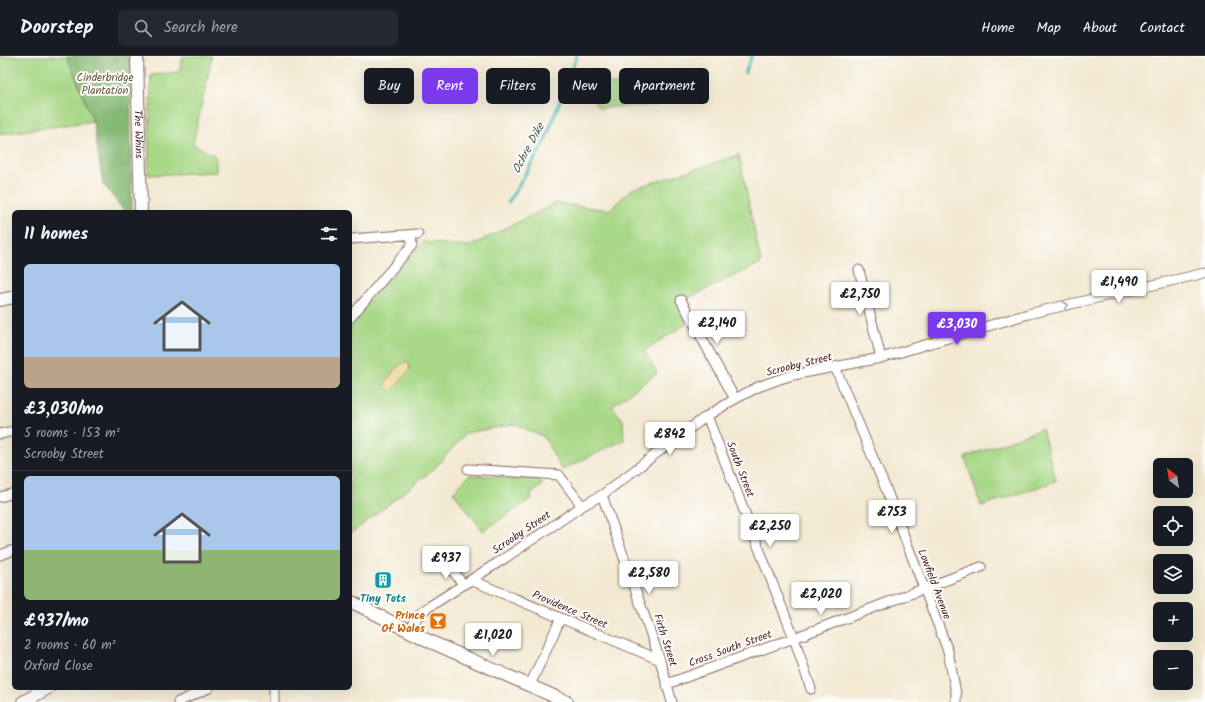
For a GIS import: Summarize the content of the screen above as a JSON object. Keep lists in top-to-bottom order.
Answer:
{
  "streets": {
    "main road": ["The Whins"],
    "street": [
      "Scrooby Street",
      "South Street",
      "Lowfield Avenue",
      "Providence Street",
      "Firth Street",
      "Cross South Street"
    ]
  },
  "crossings": [
    ["Scrooby Street", "South Street"],
    ["Scrooby Street", "Lowfield Avenue"],
    ["Scrooby Street", "Providence Street"],
    ["Scrooby Street", "Firth Street"],
    ["South Street", "Cross South Street"],
    ["Lowfield Avenue", "Cross South Street"],
    ["Providence Street", "Firth Street"],
    ["Firth Street", "Cross South Street"]
  ],
  "one_way": ["Scrooby Street"],
  "water": ["Ochre Dike"],
  "parks": ["Cinderbridge Plantation"],
  "places": {
    "building": ["Tiny Tots"],
    "bar": ["Prince Of Wales"]
  },
  "north": "top left",
  "page": {
    "header": "Doorstep",
    "search": "Search here",
    "nav": [
      "Home",
      "Map",
      "About",
      "Contact"
    ],
    "chip": [
      "Buy",
      "Rent",
      "Filters",
      "New",
      "Apartment"
    ],
    "heading": "11 homes",
    "list": [
      {
        "name": "£3,030/mo",
        "note": "5 rooms · 153 m² · Scrooby Street"
      },
      {
        "name": "£937/mo",
        "note": "2 rooms · 60 m² · Oxford Close"
      }
    ],
    "price": [
      "£1,490",
      "£2,750",
      "£2,140",
      "£3,030",
      "£842",
      "£753",
      "£2,250",
      "£937",
      "£2,580",
      "£2,020",
      "£1,020"
    ],
    "map_buttons": ["+", "−"]
  }
}
